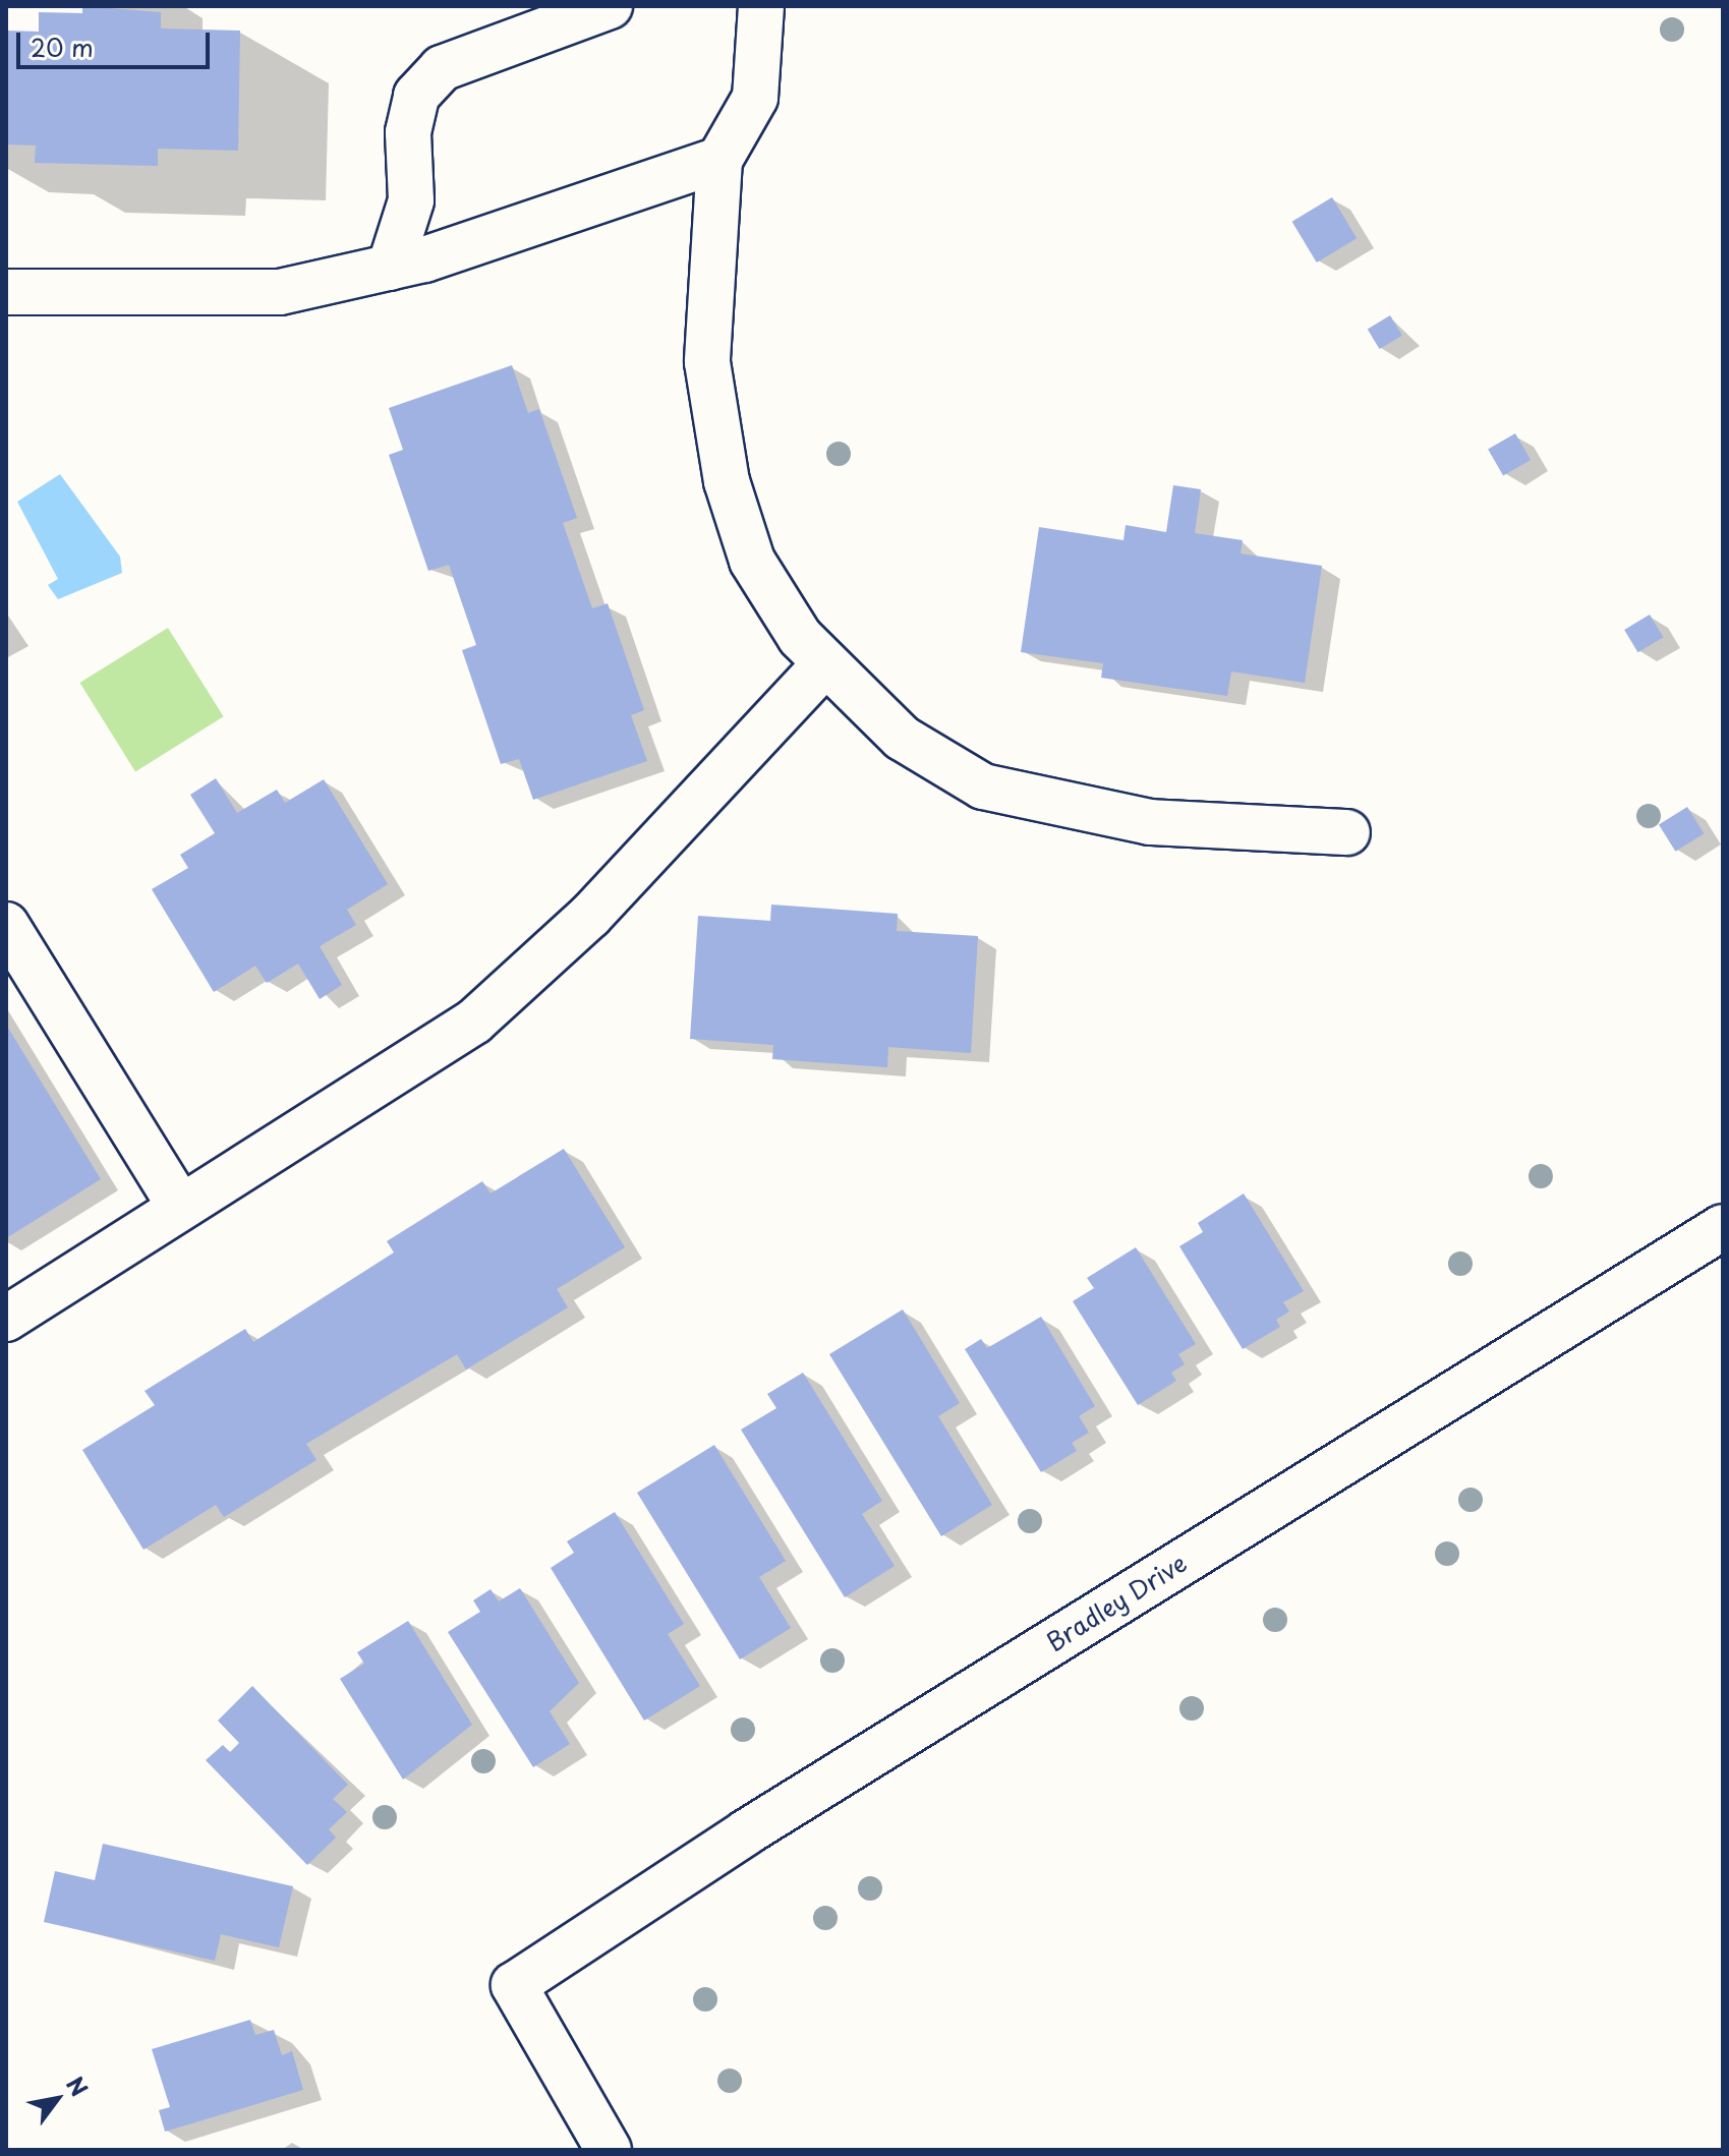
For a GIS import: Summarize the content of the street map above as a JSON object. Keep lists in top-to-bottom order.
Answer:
{
  "streets": {
    "street": ["Bradley Drive"]
  },
  "scale_bar": "20 m",
  "north": "top right"
}
